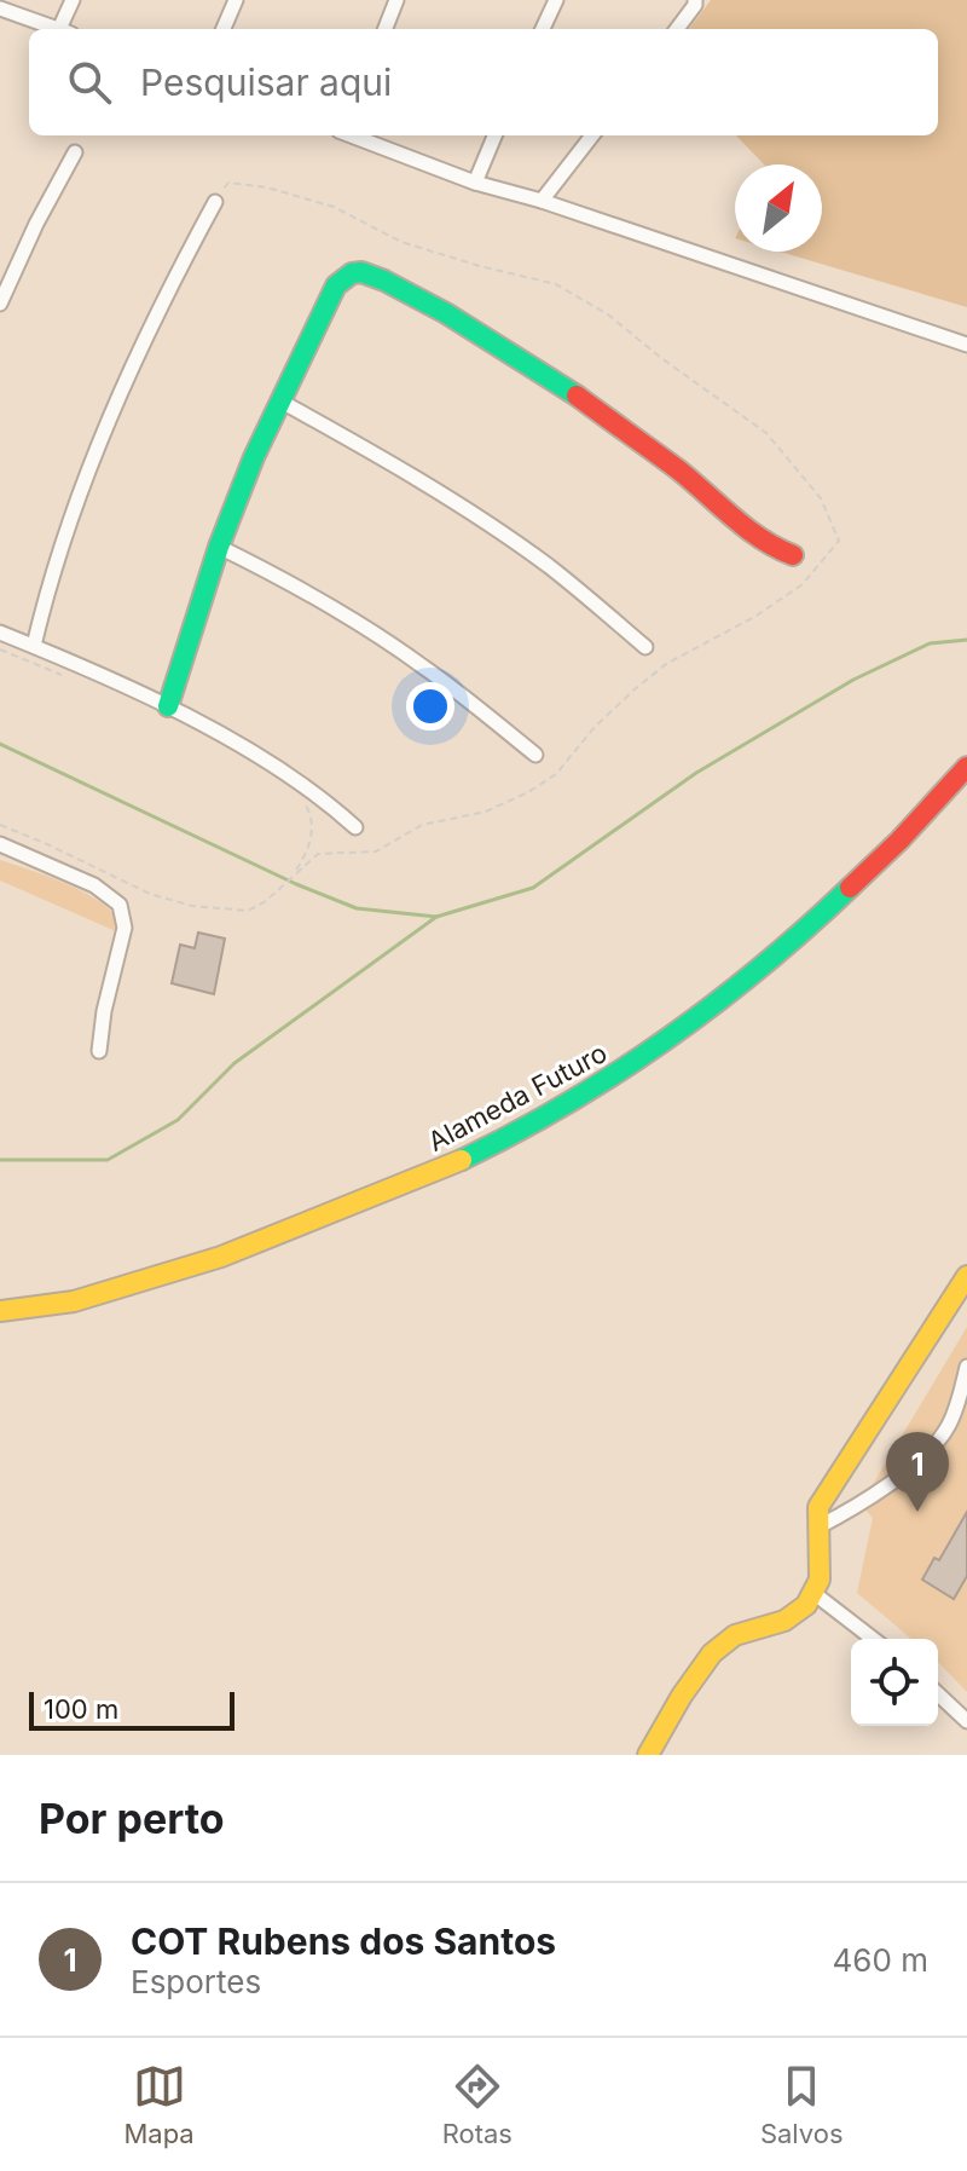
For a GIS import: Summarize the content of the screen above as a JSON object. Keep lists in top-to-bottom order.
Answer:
{
  "streets": {
    "street": ["Alameda Futuro"]
  },
  "scale_bar": "100 m",
  "north": "top right",
  "page": {
    "search": "Pesquisar aqui",
    "pins": "1",
    "scale": "100 m",
    "heading": "Por perto",
    "list": [
      {
        "mark": "1",
        "name": "COT Rubens dos Santos",
        "note": "Esportes",
        "value": "460 m"
      }
    ],
    "nav": ["Mapa", "Rotas", "Salvos"]
  }
}
